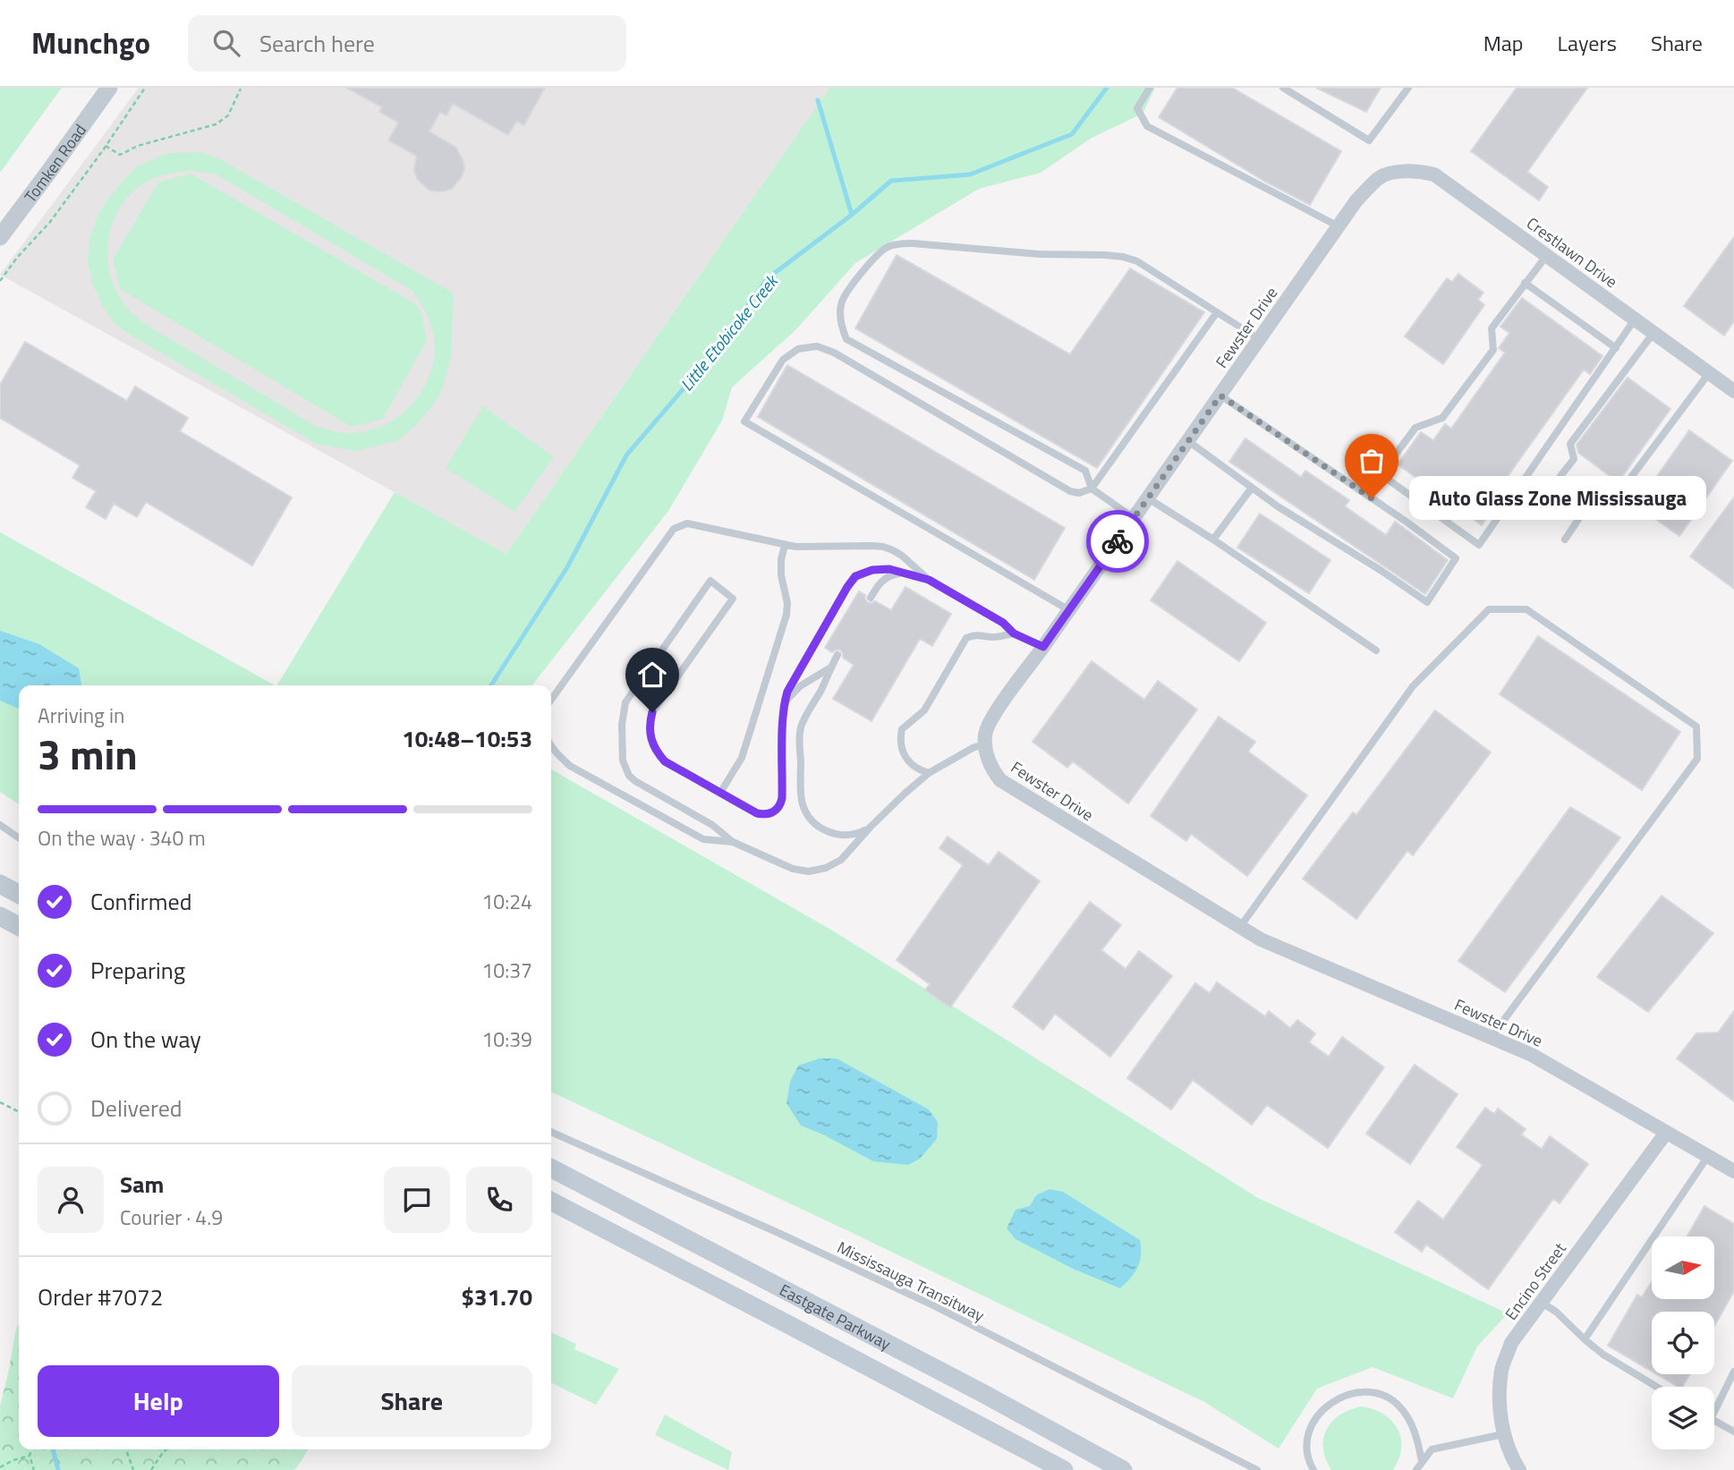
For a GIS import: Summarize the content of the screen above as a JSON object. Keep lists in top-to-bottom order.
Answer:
{
  "streets": {
    "main road": ["Eastgate Parkway"],
    "street": [
      "Tomken Road",
      "Crestlawn Drive",
      "Fewster Drive",
      "Encino Street"
    ],
    "lane": ["Mississauga Transitway"]
  },
  "crossings": [
    ["Crestlawn Drive", "Fewster Drive"],
    ["Fewster Drive", "Encino Street"]
  ],
  "water": ["Little Etobicoke Creek"],
  "places": ["Auto Glass Zone Mississauga"],
  "north": "right",
  "page": {
    "header": "Munchgo",
    "search": "Search here",
    "nav": ["Map", "Layers", "Share"],
    "bubble": "Auto Glass Zone Mississauga",
    "heading": ["3 min", "Arriving in", "10:48–10:53"],
    "panel": [
      "Sam",
      "Courier · 4.9",
      "Order #7072",
      "$31.70"
    ],
    "bar": "On the way · 340 m",
    "list": [
      ["Confirmed", "10:24"],
      ["Preparing", "10:37"],
      ["On the way", "10:39"],
      "Delivered"
    ],
    "buttons": ["Help", "Share"]
  }
}
